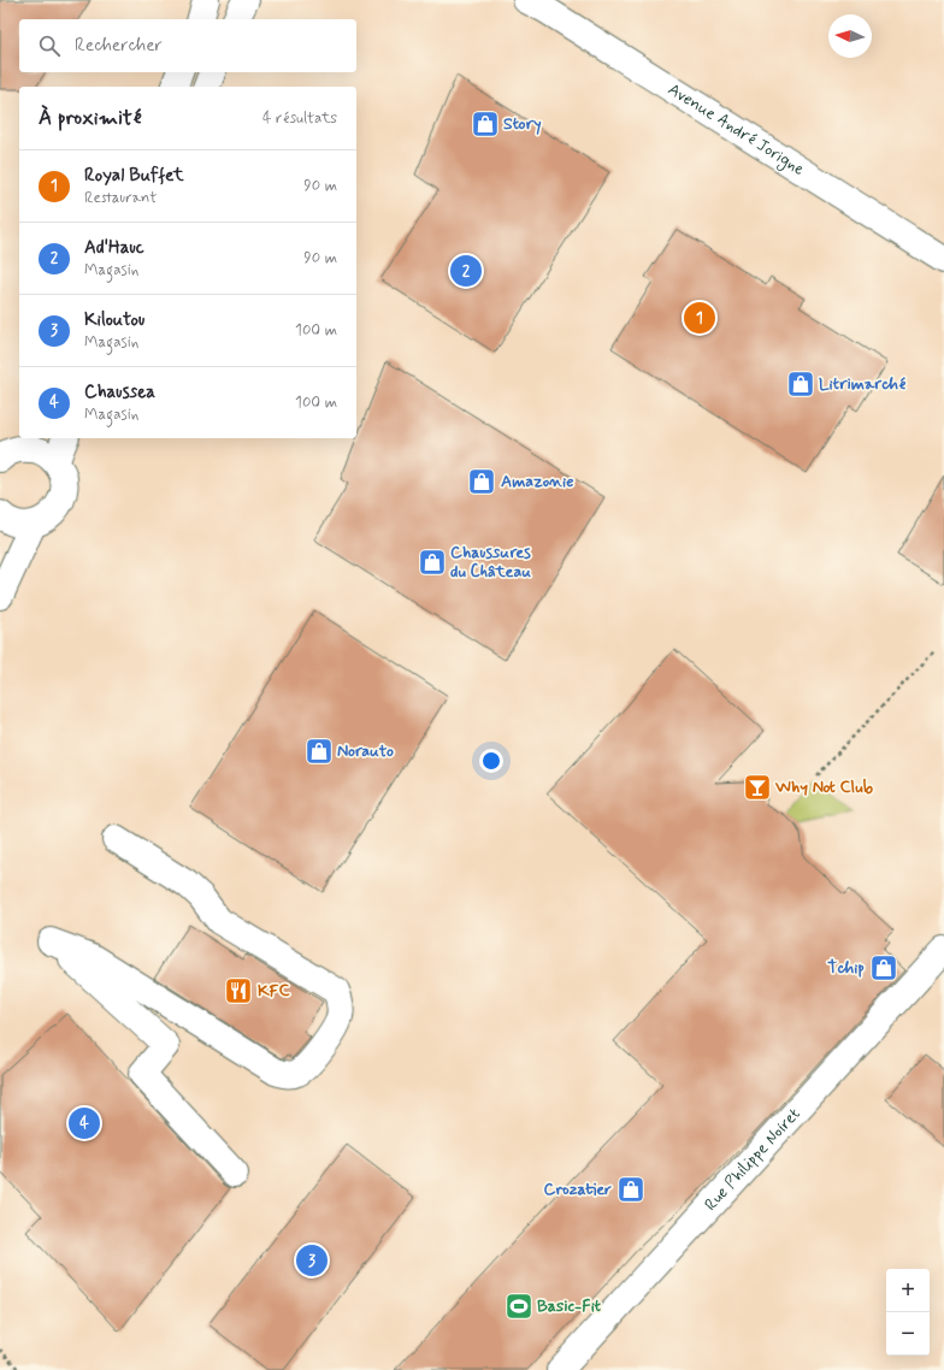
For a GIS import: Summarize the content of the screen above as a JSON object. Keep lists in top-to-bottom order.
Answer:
{
  "streets": {
    "street": ["Avenue André Jorigne", "Rue Philippe Noiret"]
  },
  "places": {
    "shop": [
      "Story",
      "Litrimarché",
      "Amazonie",
      "Chaussures du Château",
      "Norauto",
      "Tchip",
      "Crozatier"
    ],
    "bar": ["Why Not Club"],
    "restaurant": ["KFC"],
    "sports": ["Basic-Fit"]
  },
  "north": "left",
  "page": {
    "search": "Rechercher",
    "heading": ["À proximité", "4 résultats"],
    "list": [
      {
        "mark": "1",
        "name": "Royal Buffet",
        "note": "Restaurant",
        "value": "90 m"
      },
      {
        "mark": "2",
        "name": "Ad'Hauc",
        "note": "Magasin",
        "value": "90 m"
      },
      {
        "mark": "3",
        "name": "Kiloutou",
        "note": "Magasin",
        "value": "100 m"
      },
      {
        "mark": "4",
        "name": "Chaussea",
        "note": "Magasin",
        "value": "100 m"
      }
    ],
    "pins": [
      "2",
      "1",
      "4",
      "3"
    ],
    "map_buttons": ["+", "−"]
  }
}
